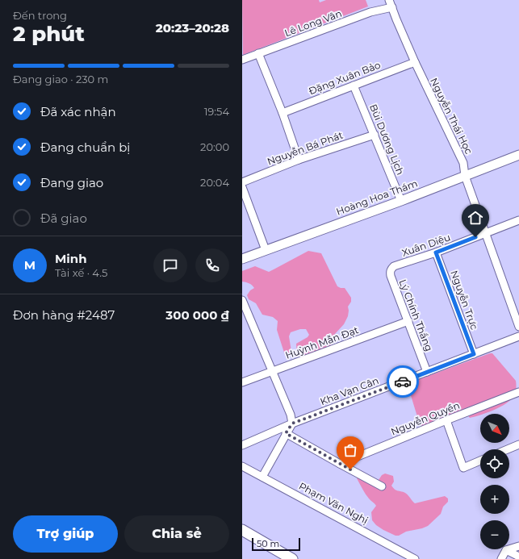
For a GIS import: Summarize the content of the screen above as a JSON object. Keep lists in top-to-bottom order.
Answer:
{
  "streets": {
    "street": [
      "Lê Long Vân",
      "Đặng Xuân Bảo",
      "Nguyễn Thái Học",
      "Bùi Dương Lịch",
      "Nguyễn Bá Phát",
      "Hoàng Hoa Thám",
      "Xuân Diệu",
      "Nguyễn Trực",
      "Lý Chính Thắng",
      "Huỳnh Mẫn Đạt",
      "Kha Vạn Cân",
      "Nguyễn Quyền",
      "Phạm Văn Nghị"
    ]
  },
  "crossings": [
    ["Lê Long Vân", "Nguyễn Thái Học"],
    ["Đặng Xuân Bảo", "Nguyễn Thái Học"],
    ["Đặng Xuân Bảo", "Bùi Dương Lịch"],
    ["Nguyễn Thái Học", "Hoàng Hoa Thám"],
    ["Nguyễn Thái Học", "Xuân Diệu"],
    ["Bùi Dương Lịch", "Nguyễn Bá Phát"],
    ["Bùi Dương Lịch", "Hoàng Hoa Thám"],
    ["Xuân Diệu", "Nguyễn Trực"],
    ["Xuân Diệu", "Lý Chính Thắng"],
    ["Nguyễn Trực", "Kha Vạn Cân"],
    ["Lý Chính Thắng", "Huỳnh Mẫn Đạt"],
    ["Lý Chính Thắng", "Kha Vạn Cân"]
  ],
  "scale_bar": "50 m",
  "north": "bottom right",
  "page": {
    "heading": ["2 phút", "Đến trong", "20:23–20:28"],
    "panel": [
      "Minh",
      "Tài xế · 4.5",
      "Đơn hàng #2487",
      "300 000 ₫"
    ],
    "bar": "Đang giao · 230 m",
    "list": [
      ["Đã xác nhận", "19:54"],
      ["Đang chuẩn bị", "20:00"],
      ["Đang giao", "20:04"],
      "Đã giao"
    ],
    "round": "M",
    "map_buttons": ["+", "−"],
    "buttons": ["Trợ giúp", "Chia sẻ"],
    "scale": "50 m"
  }
}
